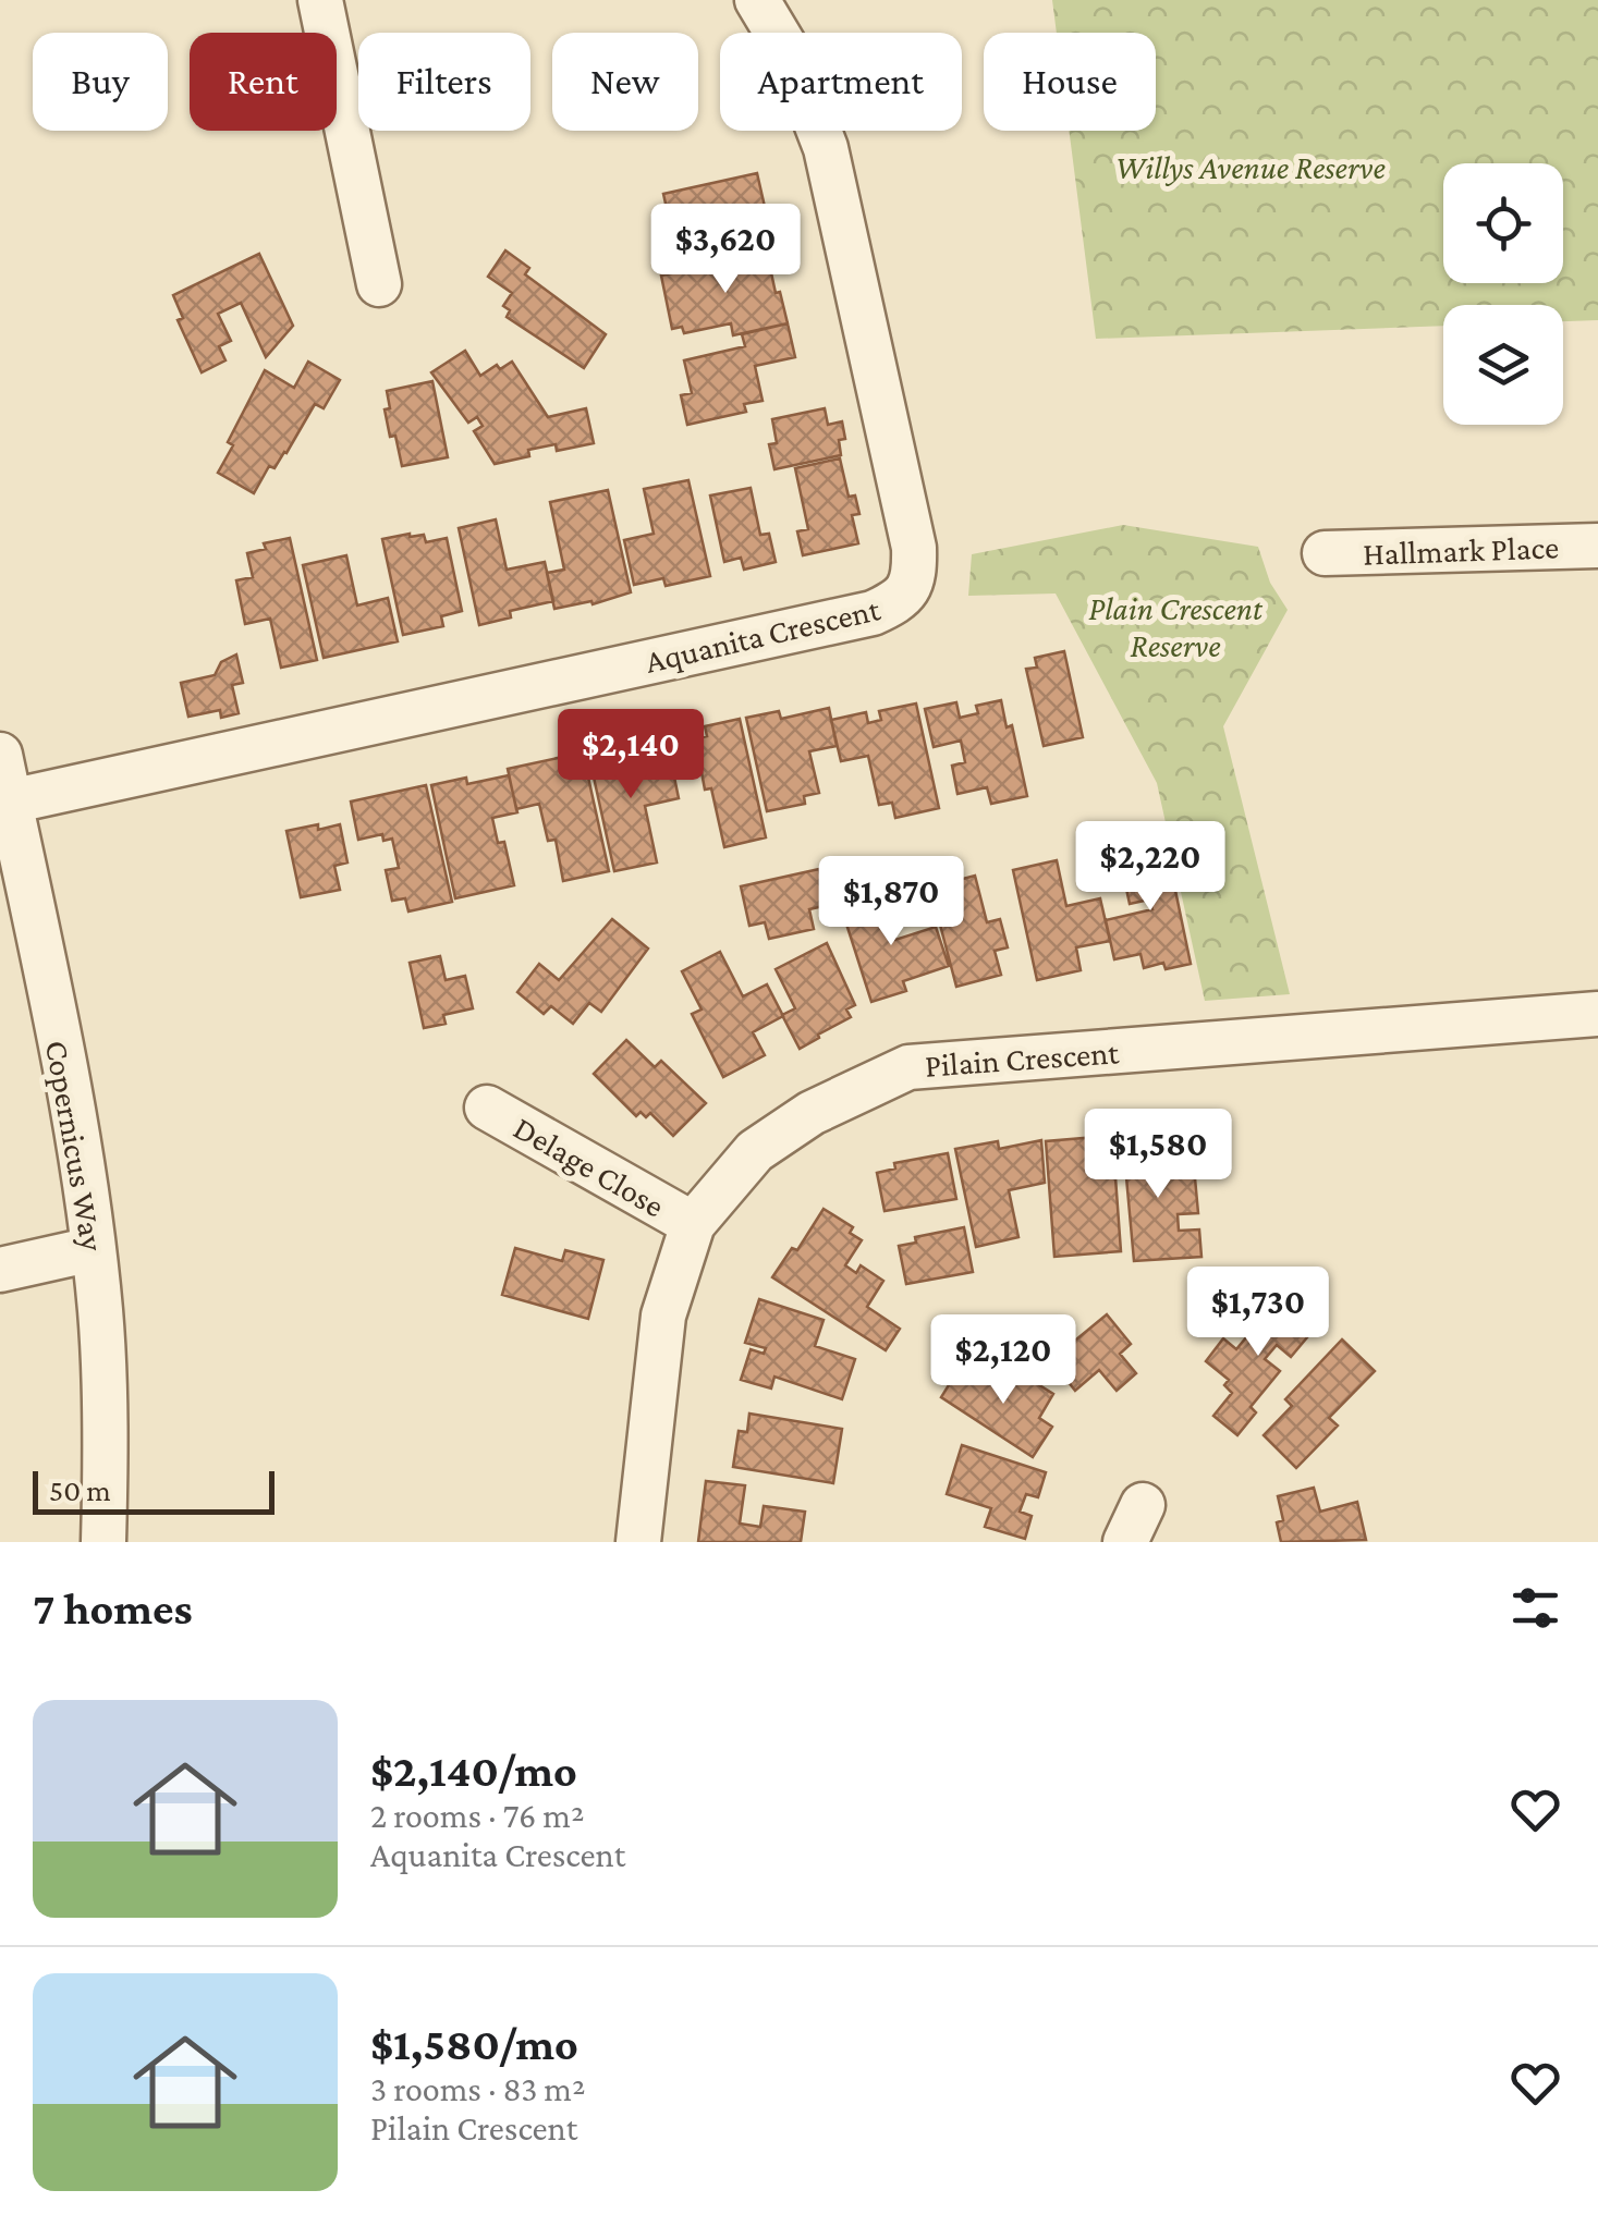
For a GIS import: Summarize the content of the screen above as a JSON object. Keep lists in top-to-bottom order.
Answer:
{
  "streets": {
    "street": [
      "Hallmark Place",
      "Aquanita Crescent",
      "Pilain Crescent",
      "Copernicus Way",
      "Delage Close"
    ]
  },
  "crossings": [
    ["Aquanita Crescent", "Copernicus Way"],
    ["Pilain Crescent", "Delage Close"]
  ],
  "parks": ["Willys Avenue Reserve", "Plain Crescent Reserve"],
  "scale_bar": "50 m",
  "page": {
    "chip": [
      "Buy",
      "Rent",
      "Filters",
      "New",
      "Apartment",
      "House"
    ],
    "price": [
      "$3,620",
      "$2,140",
      "$2,220",
      "$1,870",
      "$1,580",
      "$1,730",
      "$2,120"
    ],
    "scale": "50 m",
    "heading": "7 homes",
    "list": [
      {
        "name": "$2,140/mo",
        "note": "2 rooms · 76 m² · Aquanita Crescent"
      },
      {
        "name": "$1,580/mo",
        "note": "3 rooms · 83 m² · Pilain Crescent"
      }
    ]
  }
}
